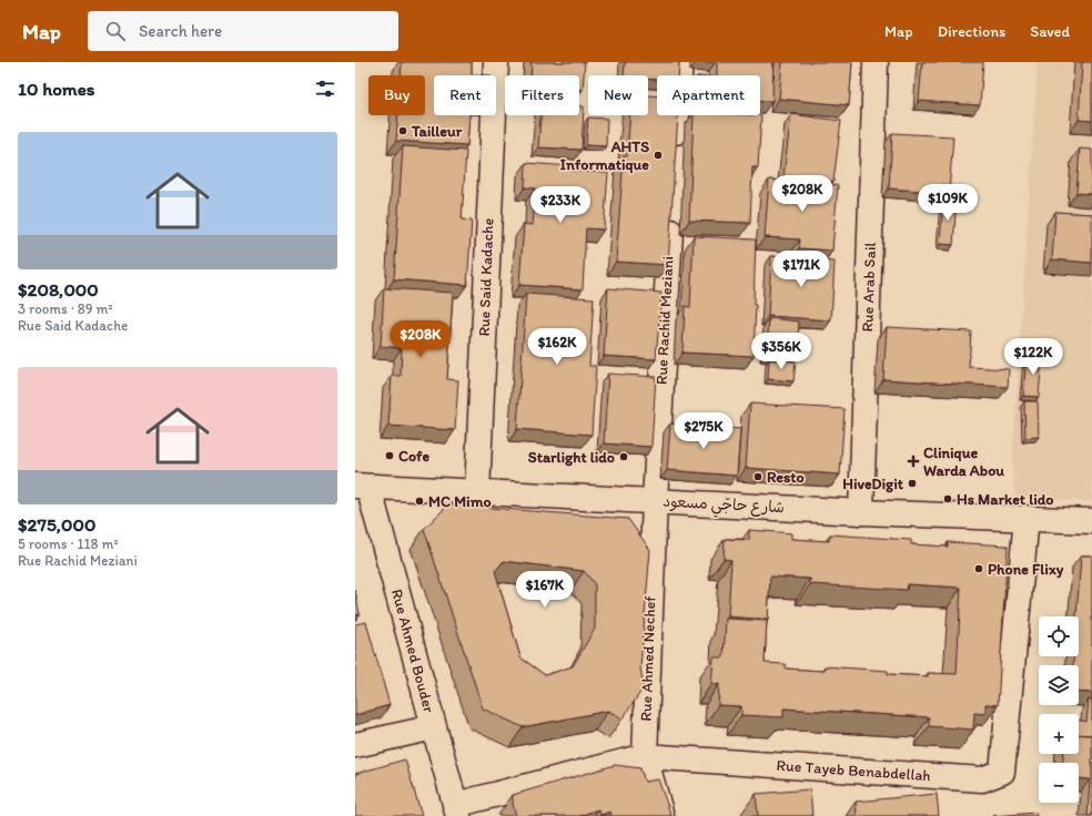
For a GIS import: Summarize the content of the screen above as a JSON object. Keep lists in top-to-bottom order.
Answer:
{
  "streets": {
    "street": [
      "Rue Said Kadache",
      "Rue Arab Sail",
      "Rue Rachid Meziani",
      "شارع حاجّي مسعود",
      "Rue Ahmed Bouder",
      "Rue Ahmed Nechef",
      "Rue Tayeb Benabdellah"
    ]
  },
  "crossings": [
    ["Rue Said Kadache", "شارع حاجّي مسعود"],
    ["Rue Arab Sail", "شارع حاجّي مسعود"],
    ["Rue Rachid Meziani", "شارع حاجّي مسعود"],
    ["Rue Rachid Meziani", "Rue Ahmed Nechef"],
    ["شارع حاجّي مسعود", "Rue Ahmed Bouder"],
    ["شارع حاجّي مسعود", "Rue Ahmed Nechef"],
    ["شارع حاجّي مسعود", "Rue Tayeb Benabdellah"],
    ["Rue Ahmed Bouder", "Rue Tayeb Benabdellah"],
    ["Rue Ahmed Nechef", "Rue Tayeb Benabdellah"]
  ],
  "places": {
    "other": [
      "Tailleur",
      "AHTS Informatique",
      "Cofe",
      "Starlight lido",
      "Resto",
      "HiveDigit",
      "Hs Market lido",
      "MC Mimo",
      "Phone Flixy"
    ],
    "health": ["Clinique Warda Abou"]
  },
  "page": {
    "header": "Map",
    "search": "Search here",
    "nav": ["Map", "Directions", "Saved"],
    "heading": "10 homes",
    "chip": [
      "Buy",
      "Rent",
      "Filters",
      "New",
      "Apartment"
    ],
    "list": [
      {
        "name": "$208,000",
        "note": "3 rooms · 89 m² · Rue Said Kadache"
      },
      {
        "name": "$275,000",
        "note": "5 rooms · 118 m² · Rue Rachid Meziani"
      }
    ],
    "price": [
      "$208K",
      "$109K",
      "$233K",
      "$171K",
      "$208K",
      "$162K",
      "$356K",
      "$122K",
      "$275K",
      "$167K"
    ],
    "map_buttons": ["+", "−"]
  }
}
